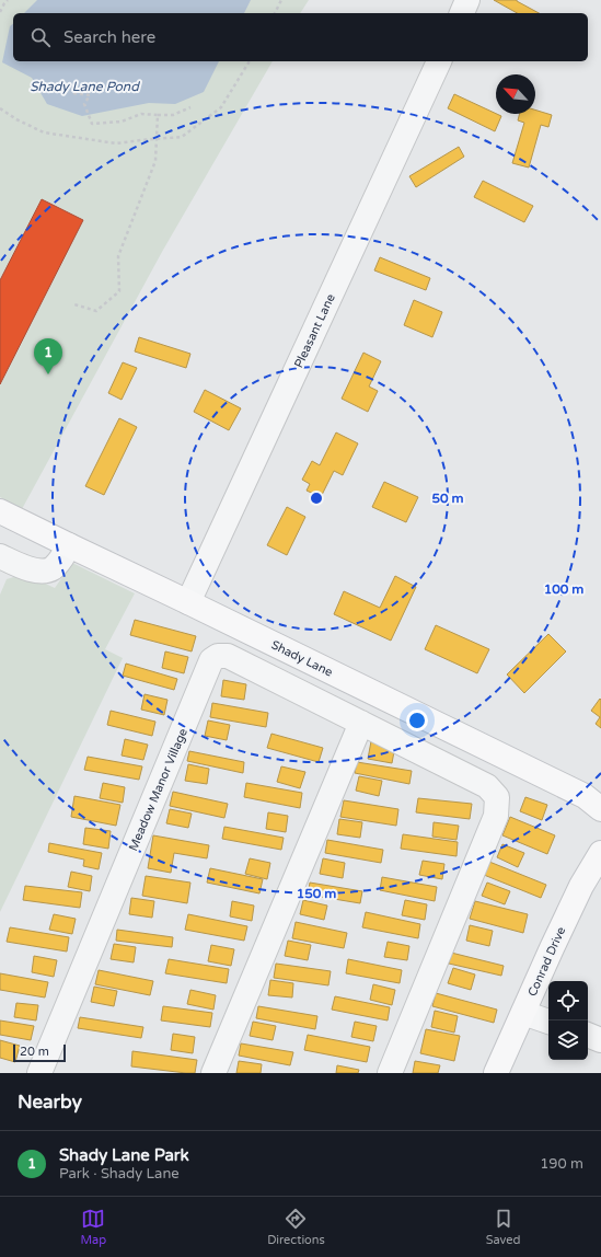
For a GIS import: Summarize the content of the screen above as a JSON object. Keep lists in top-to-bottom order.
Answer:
{
  "streets": {
    "main road": ["Shady Lane", "Conrad Drive"],
    "street": ["Pleasant Lane", "Meadow Manor Village"]
  },
  "crossings": [
    ["Pleasant Lane", "Shady Lane"]
  ],
  "water": ["Shady Lane Pond"],
  "scale_bar": "20 m",
  "north": "top left",
  "page": {
    "search": "Search here",
    "pins": "1",
    "scale": "20 m",
    "heading": "Nearby",
    "list": [
      {
        "mark": "1",
        "name": "Shady Lane Park",
        "note": "Park · Shady Lane",
        "value": "190 m"
      }
    ],
    "nav": ["Map", "Directions", "Saved"]
  },
  "rings": ["50 m", "100 m", "150 m"]
}
